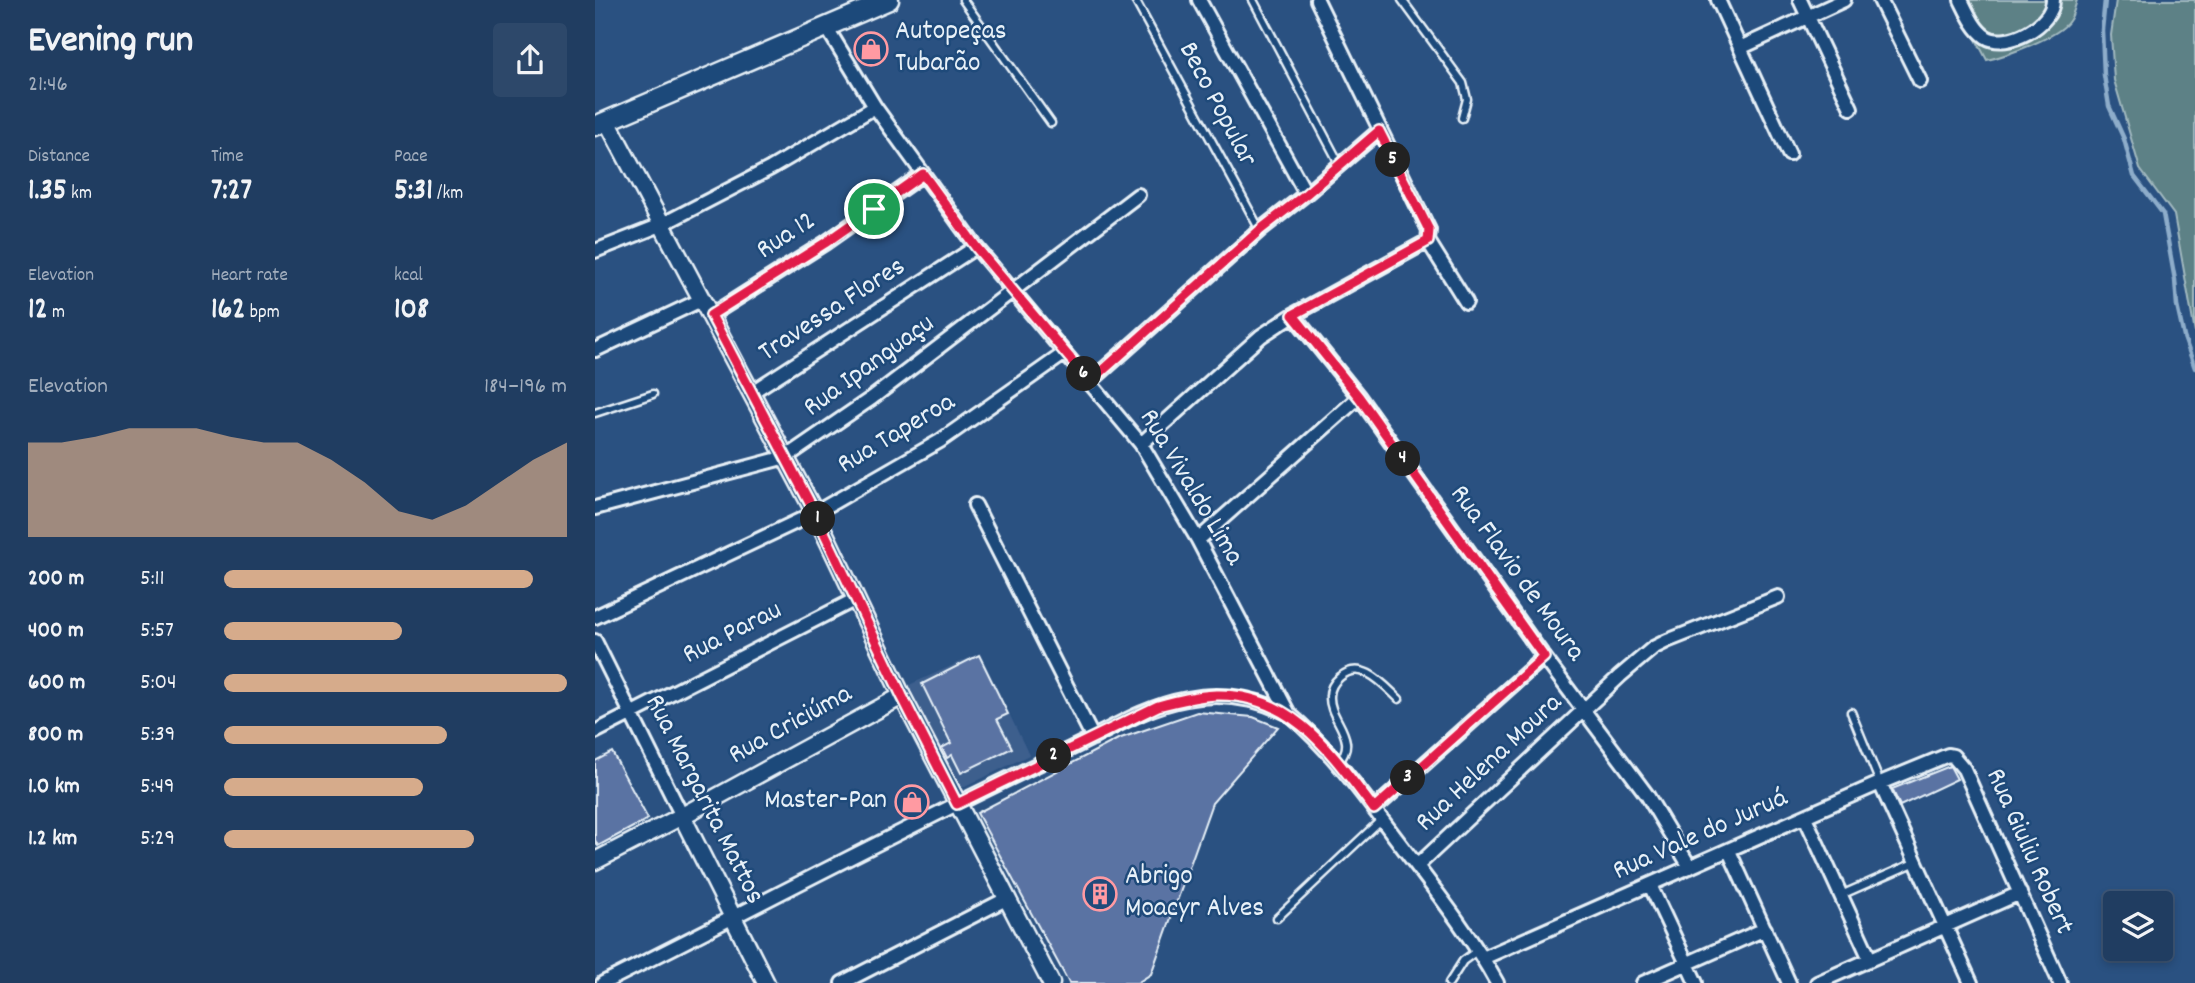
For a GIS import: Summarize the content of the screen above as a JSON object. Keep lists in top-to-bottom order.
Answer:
{
  "streets": {
    "street": [
      "Rua 12",
      "Travessa Flores",
      "Rua Ipanguaçu",
      "Rua Taperoa",
      "Rua Vivaldo Lima",
      "Rua Flavio de Moura",
      "Rua Parau",
      "Rua Criciúma",
      "Rua Helena Moura",
      "Rua Margarita Mattos",
      "Rua Vale do Juruá",
      "Rua Giuliu Robert"
    ],
    "lane": ["Beco Popular"]
  },
  "crossings": [
    ["Rua 12", "Rua Vivaldo Lima"],
    ["Travessa Flores", "Rua Vivaldo Lima"],
    ["Rua Ipanguaçu", "Rua Vivaldo Lima"],
    ["Rua Taperoa", "Rua Vivaldo Lima"],
    ["Rua Vivaldo Lima", "Rua Helena Moura"],
    ["Rua Vivaldo Lima", "Rua Vale do Juruá"],
    ["Rua Flavio de Moura", "Rua Helena Moura"],
    ["Rua Flavio de Moura", "Rua Vale do Juruá"],
    ["Rua Parau", "Rua Margarita Mattos"],
    ["Rua Criciúma", "Rua Margarita Mattos"],
    ["Rua Vale do Juruá", "Rua Giuliu Robert"]
  ],
  "places": {
    "shop": ["Autopeças Tubarão", "Master-Pan"],
    "building": ["Abrigo Moacyr Alves"]
  },
  "page": {
    "heading": ["Evening run", "21:46"],
    "stats": [
      ["Distance", "1.35 km"],
      ["Time", "7:27"],
      ["Pace", "5:31 /km"],
      ["Elevation", "12 m"],
      ["Heart rate", "162 bpm"],
      ["kcal", "108"]
    ],
    "pins": [
      "5",
      "6",
      "4",
      "1",
      "2",
      "3"
    ],
    "chart": ["Elevation", "184–196 m"],
    "list": [
      {
        "name": "200 m",
        "note": "5:11"
      },
      {
        "name": "400 m",
        "note": "5:57"
      },
      {
        "name": "600 m",
        "note": "5:04"
      },
      {
        "name": "800 m",
        "note": "5:39"
      },
      {
        "name": "1.0 km",
        "note": "5:49"
      },
      {
        "name": "1.2 km",
        "note": "5:29"
      }
    ]
  }
}
